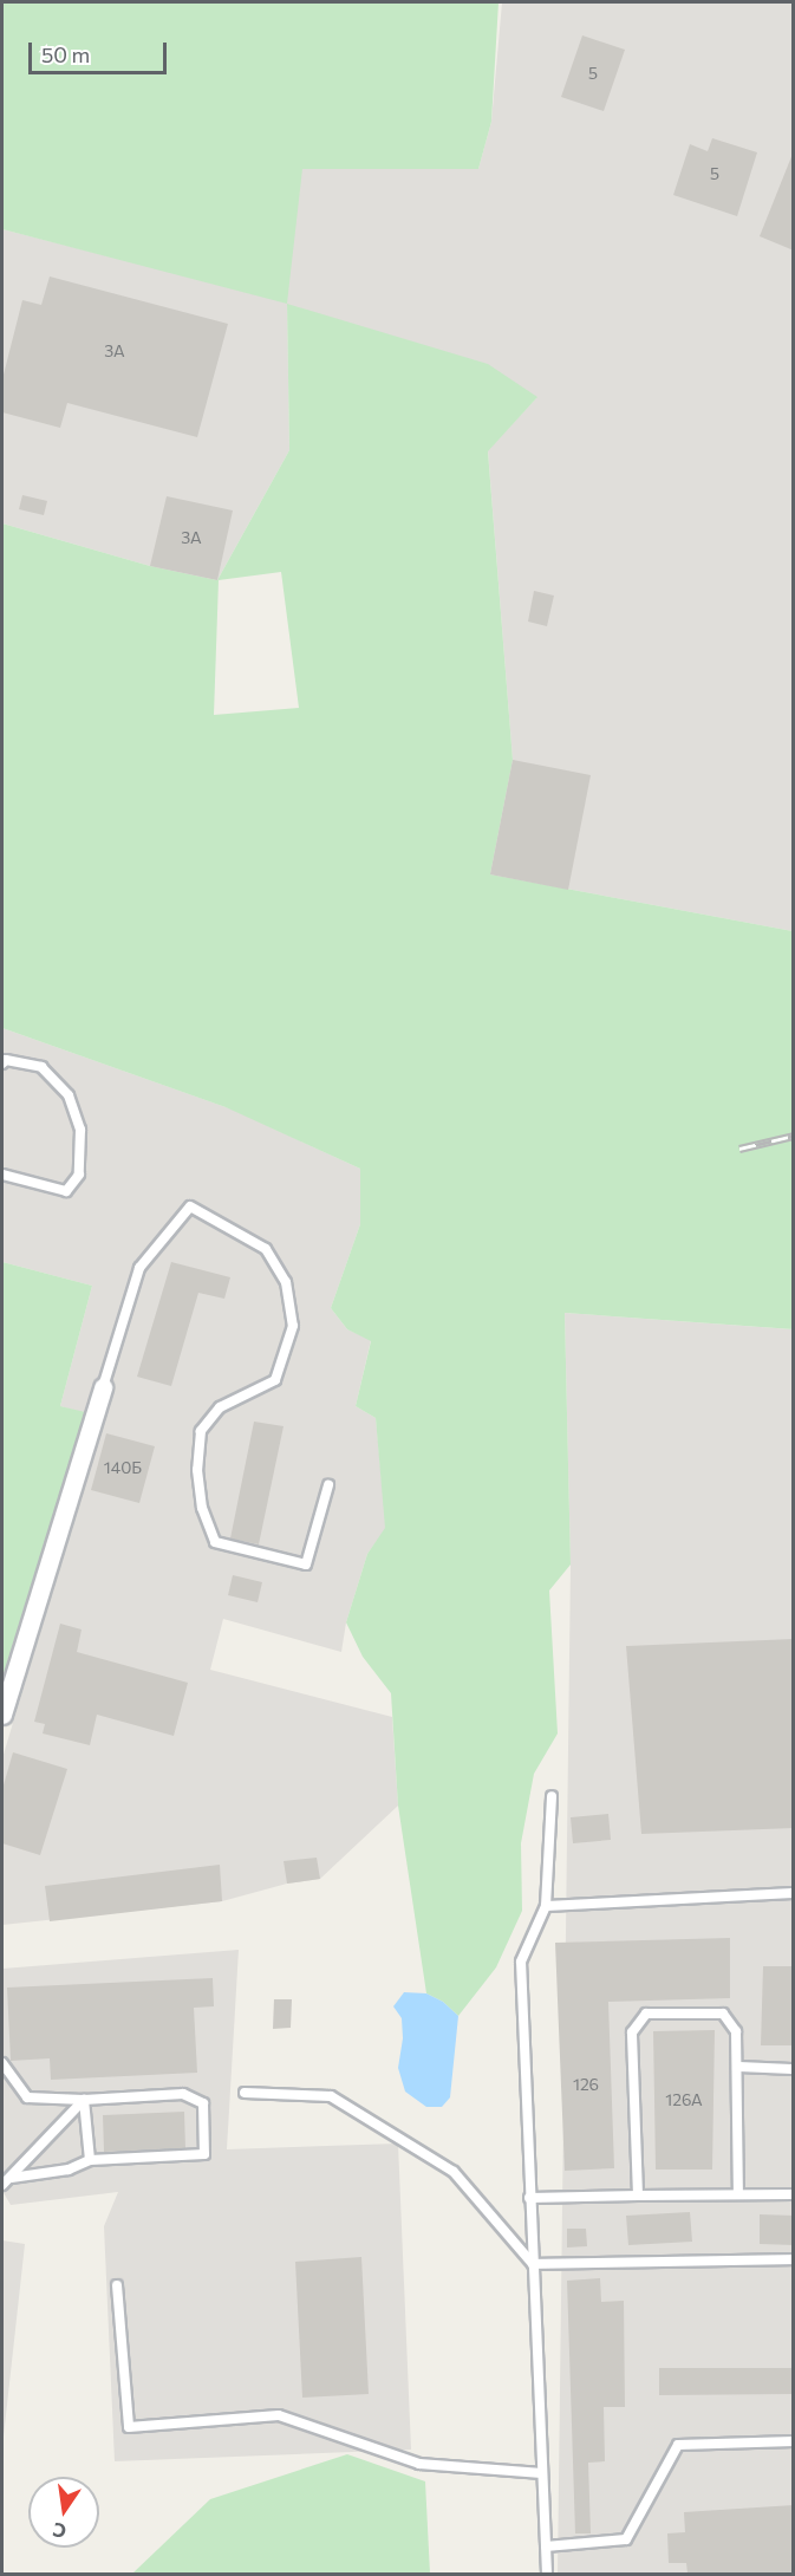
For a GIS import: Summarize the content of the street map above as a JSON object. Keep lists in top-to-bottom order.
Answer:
{
  "house_numbers": [
    "5",
    "5",
    "3А",
    "3А",
    "140Б",
    "126",
    "126А"
  ],
  "scale_bar": "50 m",
  "north": "bottom"
}
